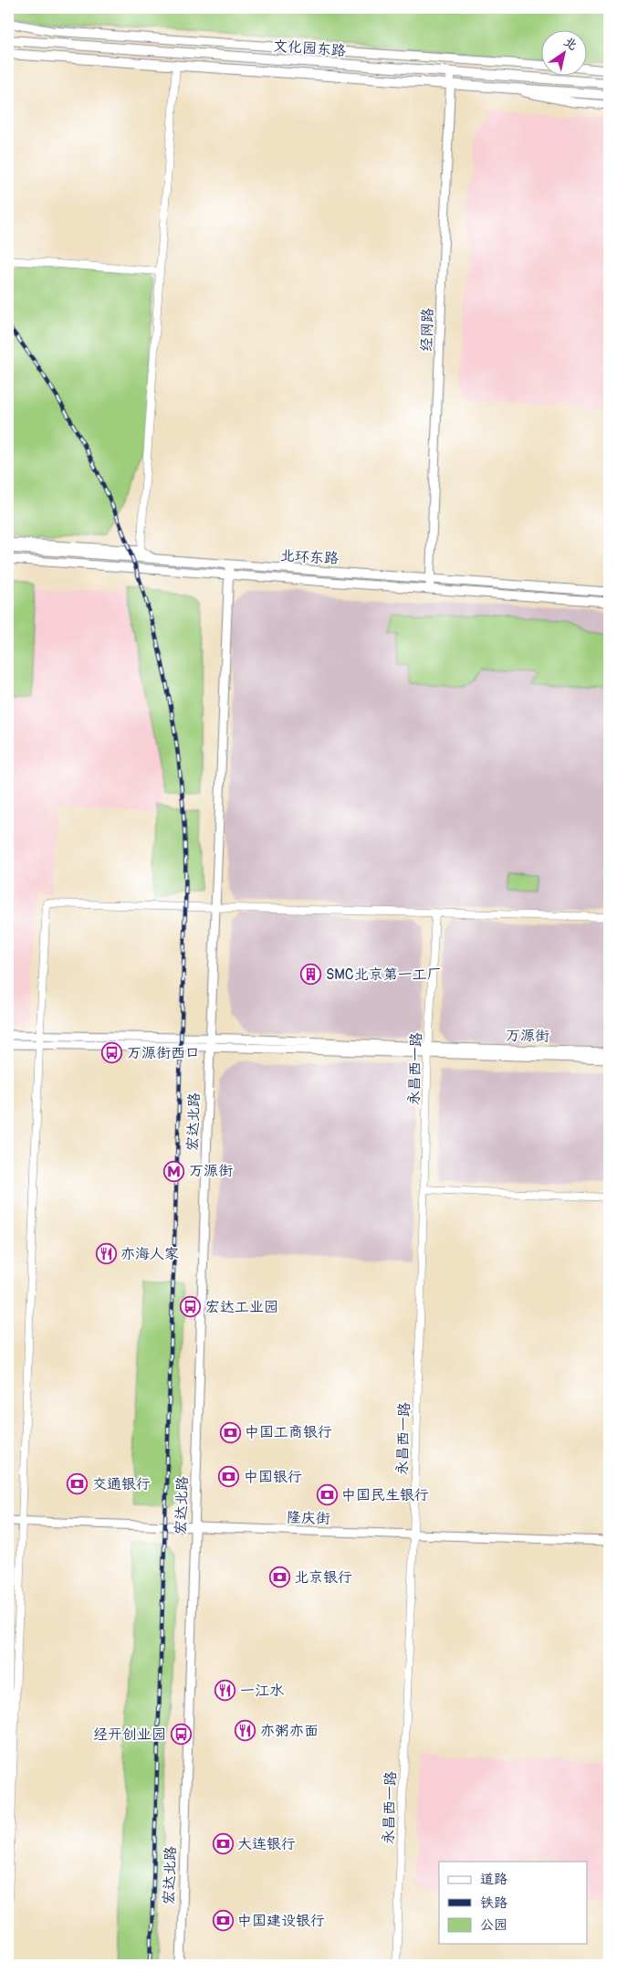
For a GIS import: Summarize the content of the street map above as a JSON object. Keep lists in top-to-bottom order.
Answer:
{
  "streets": {
    "main road": ["文化园东路"],
    "street": [
      "经网路",
      "北环东路",
      "万源街",
      "永昌西一路",
      "宏达北路",
      "隆庆街"
    ]
  },
  "crossings": [
    ["文化园东路", "经网路"],
    ["经网路", "北环东路"],
    ["北环东路", "宏达北路"],
    ["万源街", "永昌西一路"],
    ["万源街", "宏达北路"],
    ["永昌西一路", "隆庆街"],
    ["宏达北路", "隆庆街"]
  ],
  "places": {
    "building": ["SMC北京第一工厂"],
    "bus stop": ["万源街西口", "宏达工业园", "经开创业园"],
    "metro station": ["万源街"],
    "restaurant": ["亦海人家", "一江水", "亦粥亦面"],
    "bank": [
      "中国工商银行",
      "中国银行",
      "交通银行",
      "中国民生银行",
      "北京银行",
      "大连银行",
      "中国建设银行"
    ]
  },
  "legend": ["道路", "铁路", "公园"],
  "north": "top right"
}
